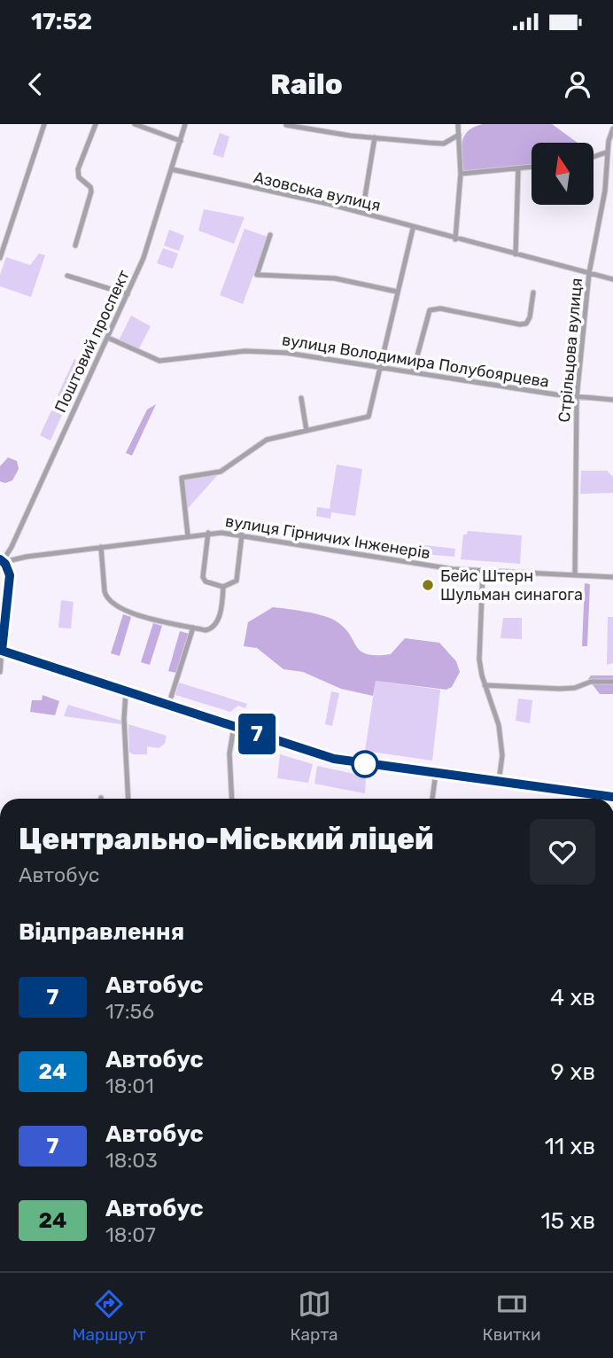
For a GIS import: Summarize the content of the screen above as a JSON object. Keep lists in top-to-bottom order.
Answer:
{
  "streets": {
    "street": [
      "Азовська вулиця",
      "Поштовий проспект",
      "Стрільцова вулиця",
      "вулиця Володимира Полубоярцева",
      "вулиця Гірничих Інженерів"
    ]
  },
  "crossings": [
    ["Азовська вулиця", "Поштовий проспект"],
    ["Азовська вулиця", "Стрільцова вулиця"],
    ["Поштовий проспект", "вулиця Володимира Полубоярцева"],
    ["Поштовий проспект", "вулиця Гірничих Інженерів"],
    ["Стрільцова вулиця", "вулиця Володимира Полубоярцева"],
    ["Стрільцова вулиця", "вулиця Гірничих Інженерів"]
  ],
  "places": ["Бейс Штерн Шульман синагога"],
  "lines": ["bus line 7"],
  "north": "top",
  "page": {
    "status": "17:52",
    "header": "Railo",
    "on_map": "7",
    "heading": [
      ["Центрально-Міський ліцей", "Автобус"],
      "Відправлення"
    ],
    "list": [
      {
        "mark": "7",
        "name": "Автобус",
        "note": "17:56",
        "value": "4 хв"
      },
      {
        "mark": "24",
        "name": "Автобус",
        "note": "18:01",
        "value": "9 хв"
      },
      {
        "mark": "7",
        "name": "Автобус",
        "note": "18:03",
        "value": "11 хв"
      },
      {
        "mark": "24",
        "name": "Автобус",
        "note": "18:07",
        "value": "15 хв"
      }
    ],
    "tabs": ["Маршрут", "Карта", "Квитки"]
  }
}
